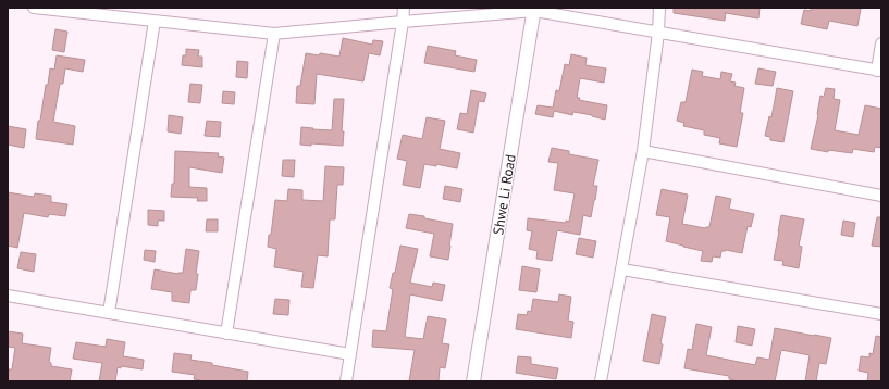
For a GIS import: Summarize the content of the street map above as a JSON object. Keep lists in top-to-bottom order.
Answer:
{
  "streets": {
    "street": ["Shwe Li Road"]
  }
}
